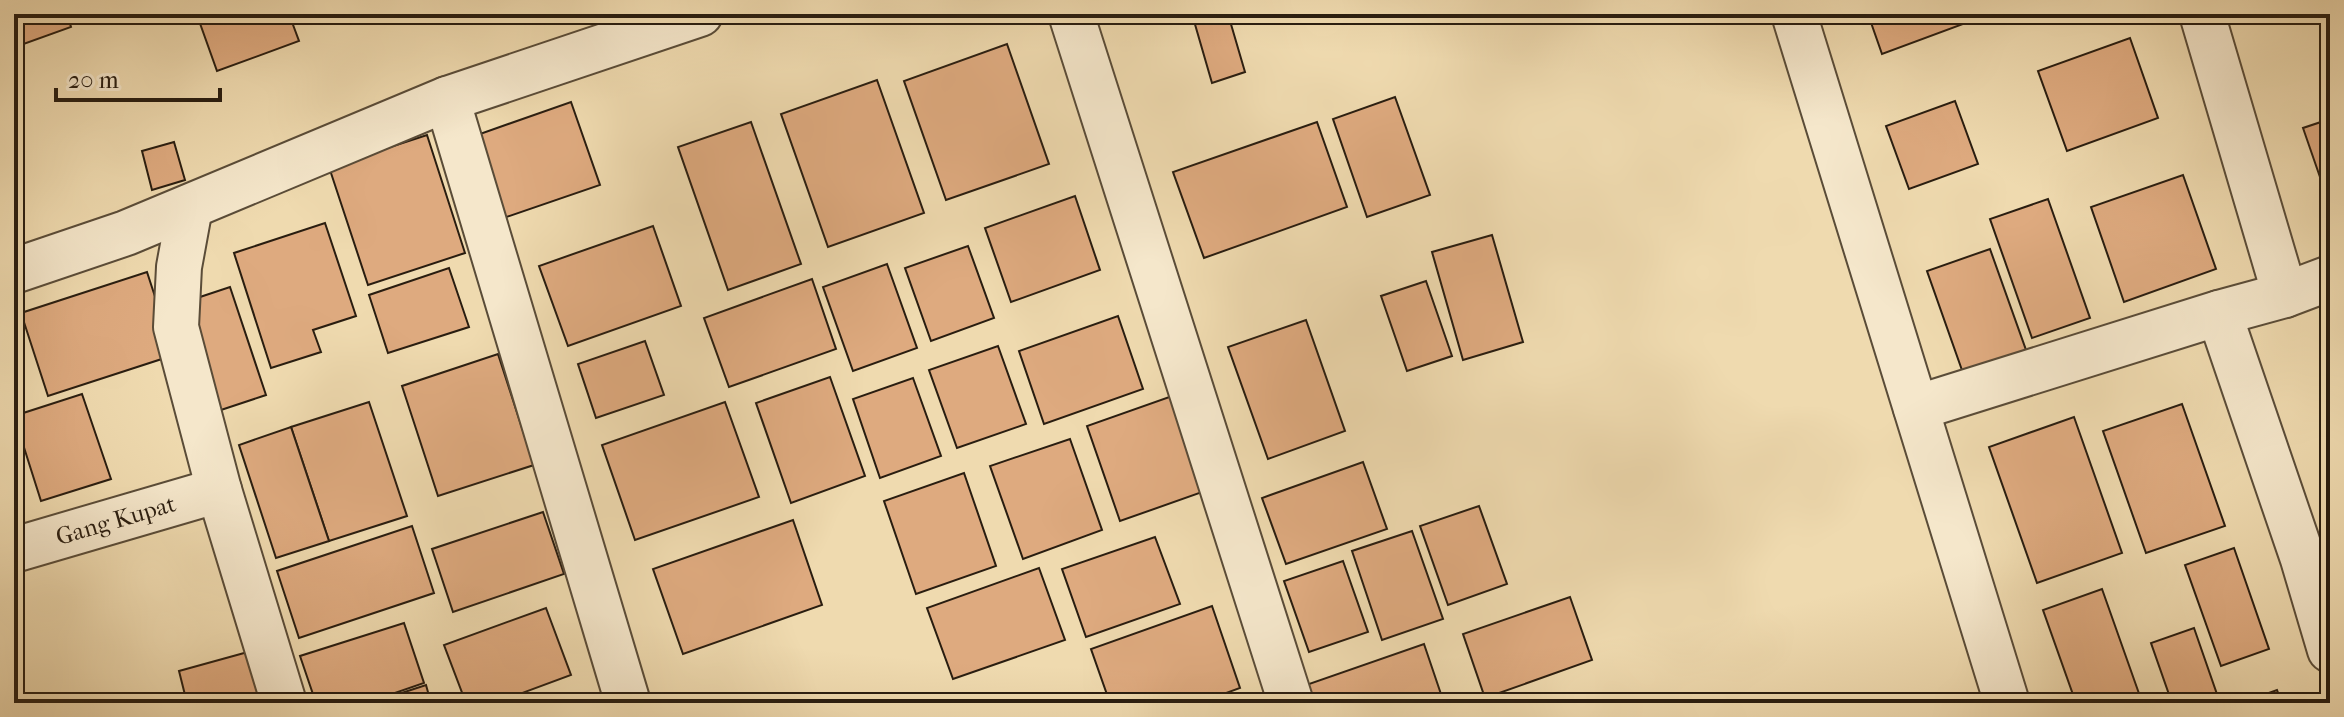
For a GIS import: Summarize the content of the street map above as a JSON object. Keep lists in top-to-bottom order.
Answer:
{
  "streets": {
    "street": ["Gang Kupat"]
  },
  "scale_bar": "20 m"
}
